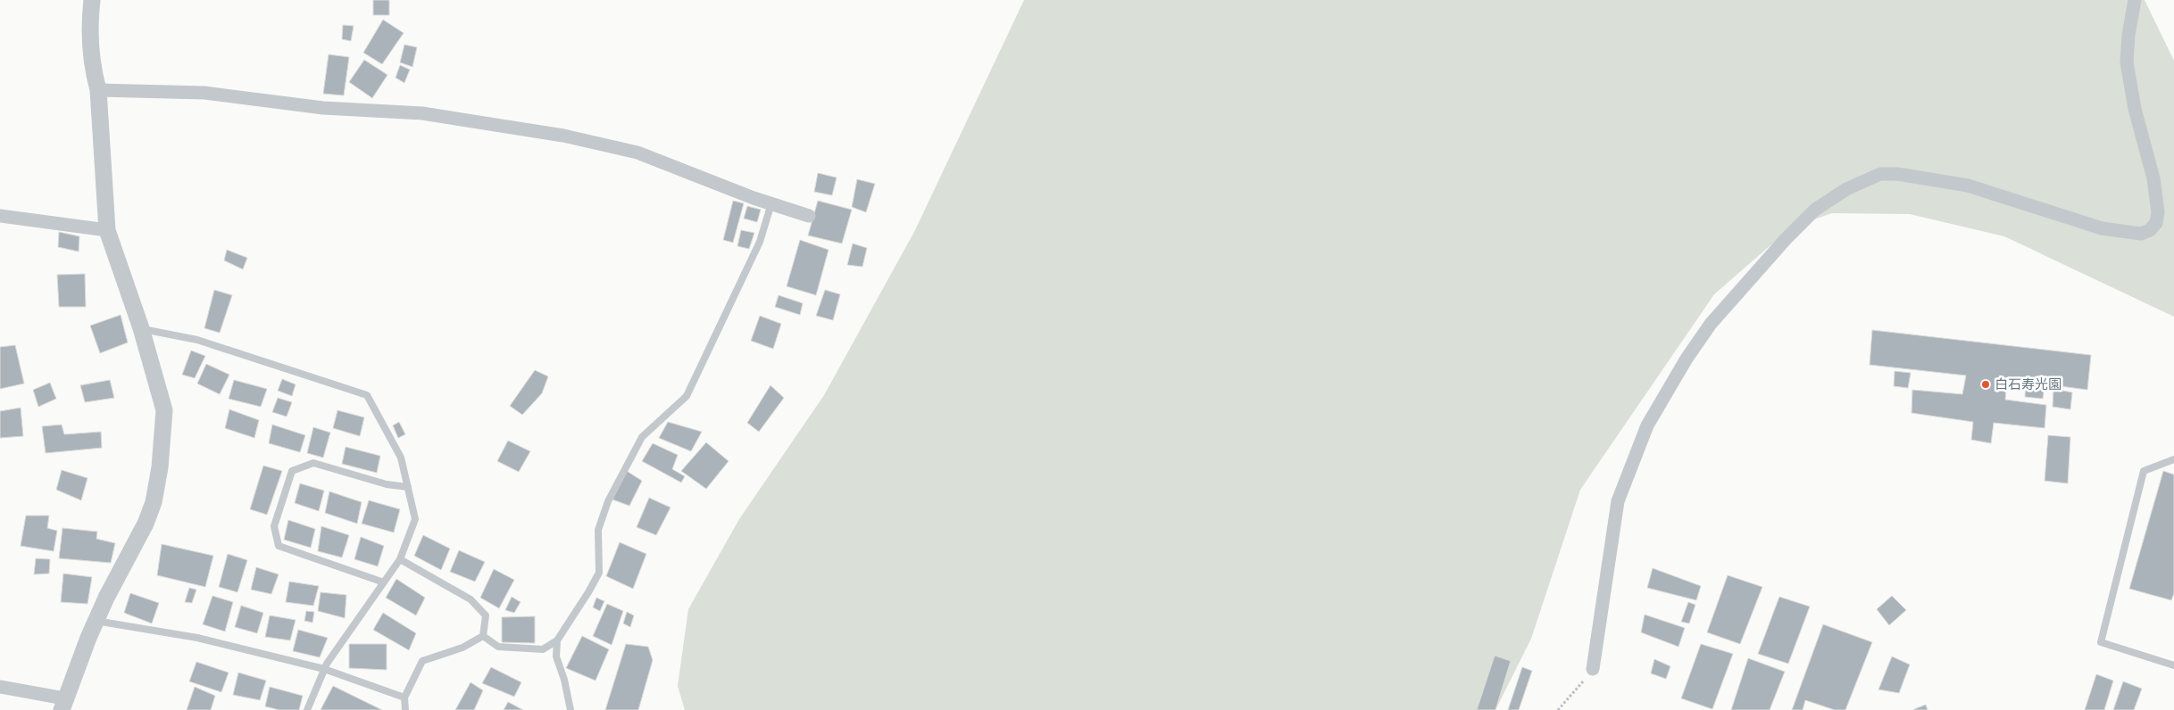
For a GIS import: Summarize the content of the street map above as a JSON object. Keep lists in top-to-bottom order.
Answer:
{
  "places": ["白石寿光園"]
}
